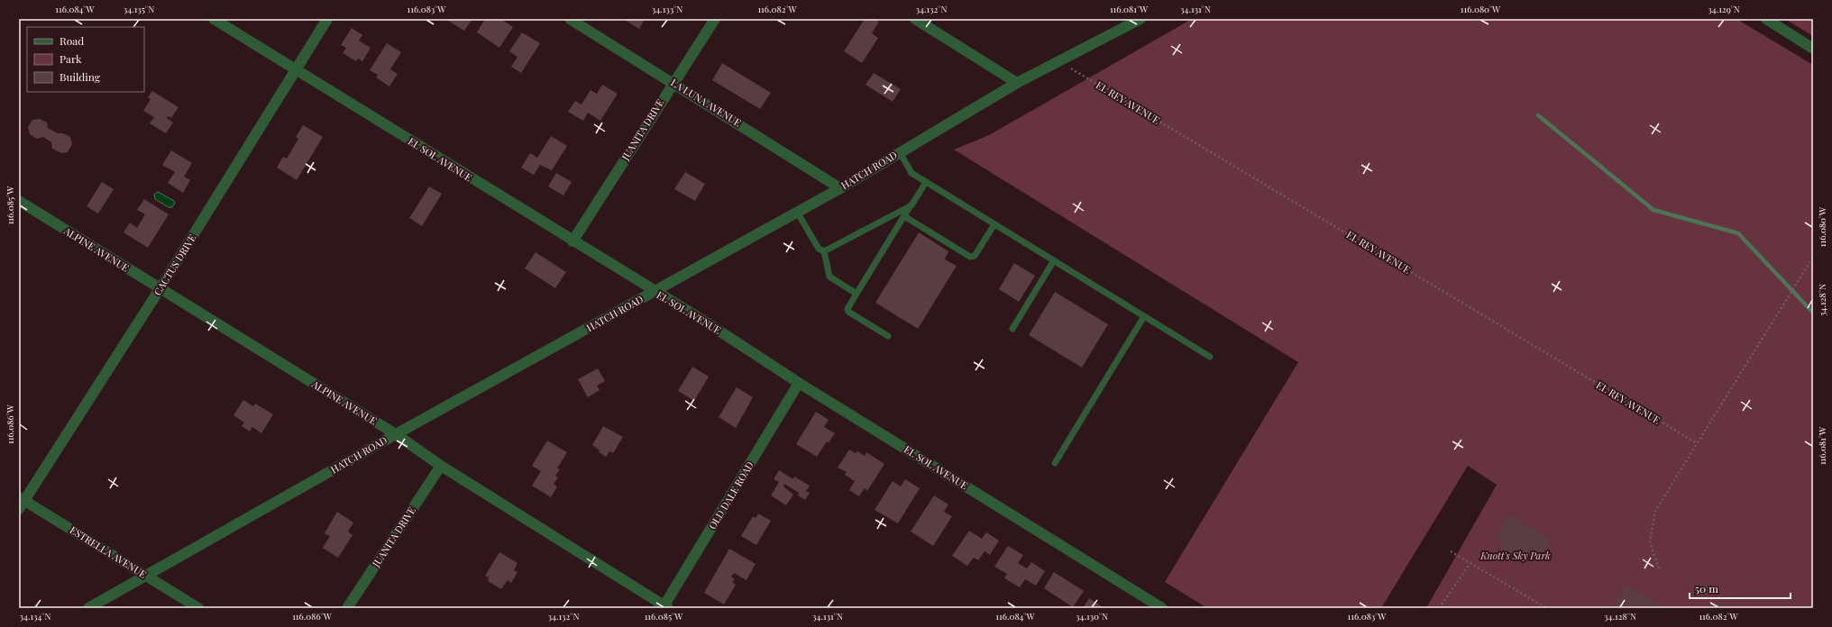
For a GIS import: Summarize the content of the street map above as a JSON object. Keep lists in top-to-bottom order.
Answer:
{
  "streets": {
    "street": [
      "LA LUNA AVENUE",
      "JUANITA DRIVE",
      "EL SOL AVENUE",
      "HATCH ROAD",
      "ALPINE AVENUE",
      "CACTUS DRIVE",
      "OLD DALE ROAD",
      "ESTRELLA AVENUE"
    ],
    "path": ["EL REY AVENUE"]
  },
  "crossings": [
    ["LA LUNA AVENUE", "JUANITA DRIVE"],
    ["LA LUNA AVENUE", "HATCH ROAD"],
    ["EL REY AVENUE", "HATCH ROAD"],
    ["JUANITA DRIVE", "EL SOL AVENUE"],
    ["JUANITA DRIVE", "ALPINE AVENUE"],
    ["EL SOL AVENUE", "HATCH ROAD"],
    ["EL SOL AVENUE", "CACTUS DRIVE"],
    ["EL SOL AVENUE", "OLD DALE ROAD"],
    ["HATCH ROAD", "ALPINE AVENUE"],
    ["HATCH ROAD", "ESTRELLA AVENUE"],
    ["ALPINE AVENUE", "CACTUS DRIVE"],
    ["ALPINE AVENUE", "OLD DALE ROAD"],
    ["CACTUS DRIVE", "ESTRELLA AVENUE"]
  ],
  "parks": ["Knott's Sky Park"],
  "legend": ["Road", "Park", "Building"],
  "scale_bar": "50 m",
  "coordinates": [
    "116.084°W",
    "34.135°N",
    "116.083°W",
    "34.133°N",
    "116.082°W",
    "34.132°N",
    "116.081°W",
    "34.131°N",
    "116.080°W",
    "34.129°N",
    "116.085°W",
    "34.128°N",
    "116.086°W",
    "34.134°N",
    "34.130°N"
  ]
}
